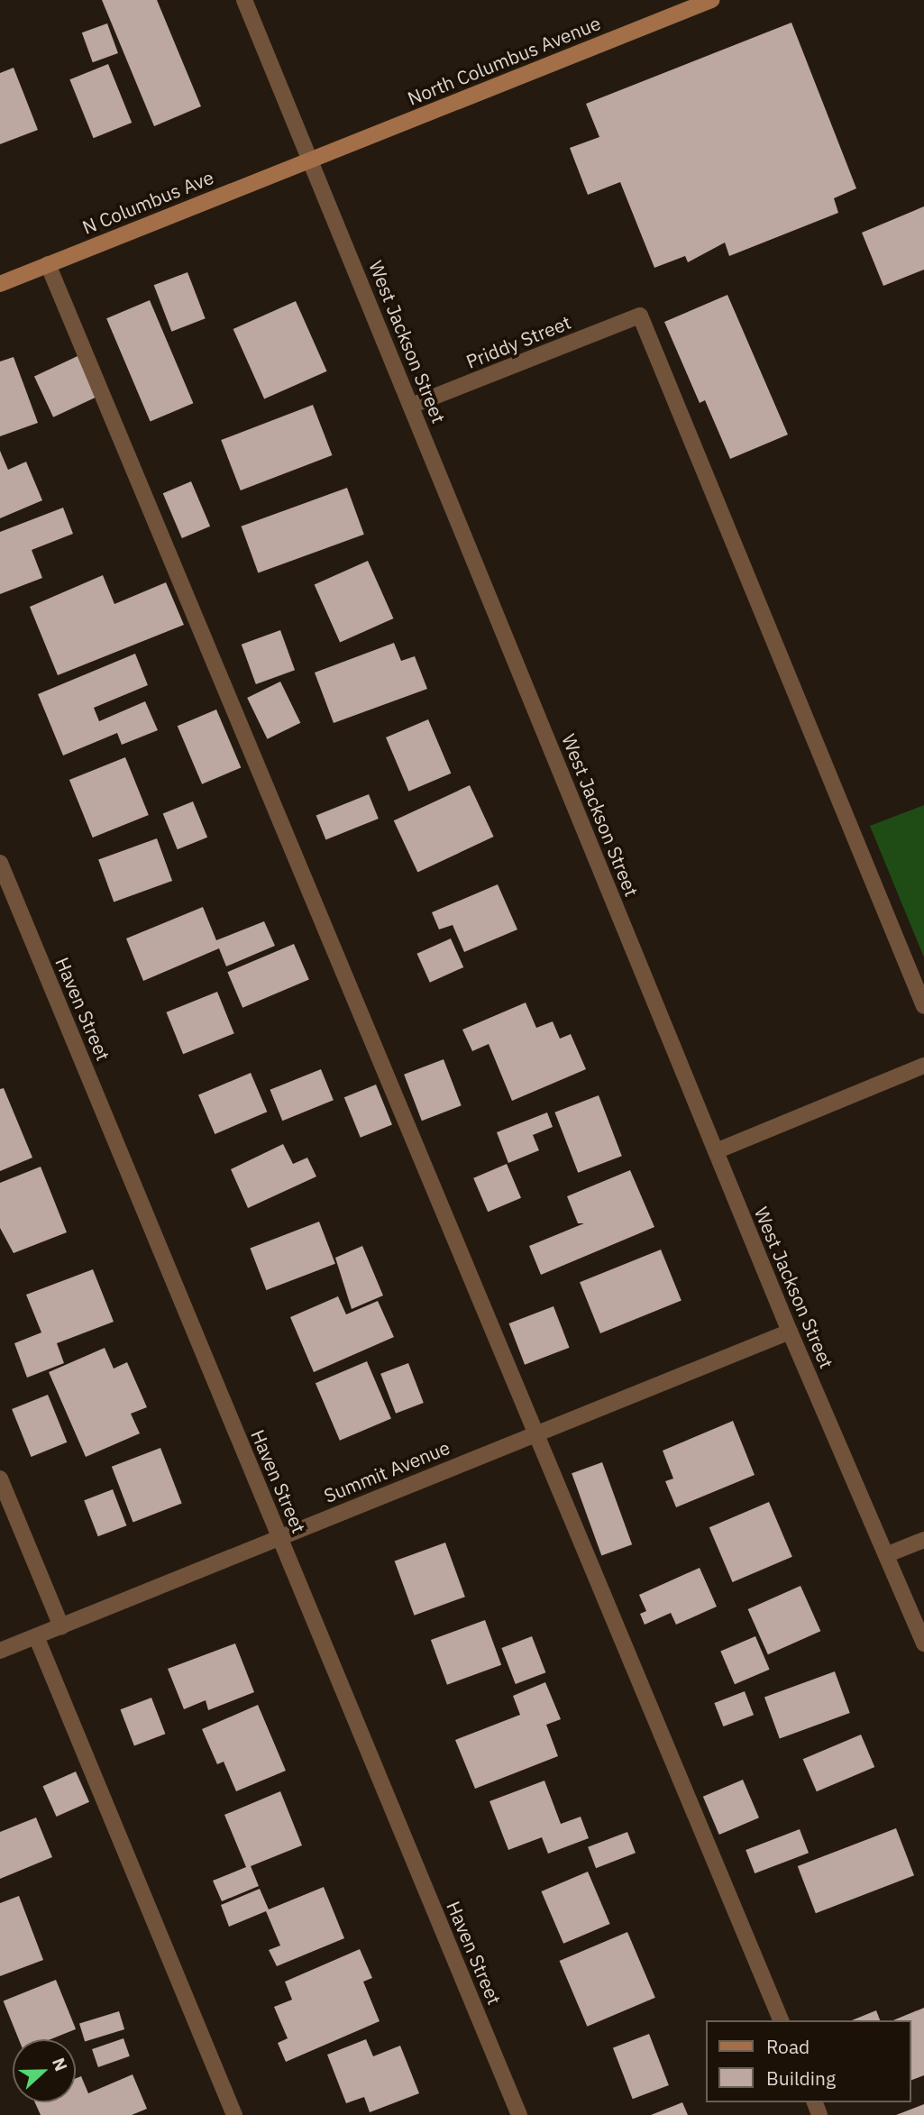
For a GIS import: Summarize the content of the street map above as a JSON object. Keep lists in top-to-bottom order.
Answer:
{
  "streets": {
    "main road": ["North Columbus Avenue", "N Columbus Ave"],
    "street": [
      "West Jackson Street",
      "Priddy Street",
      "Haven Street",
      "Summit Avenue"
    ]
  },
  "crossings": [
    ["North Columbus Avenue", "N Columbus Ave"],
    ["North Columbus Avenue", "West Jackson Street"],
    ["N Columbus Ave", "West Jackson Street"],
    ["West Jackson Street", "Priddy Street"],
    ["West Jackson Street", "Summit Avenue"],
    ["Haven Street", "Summit Avenue"]
  ],
  "legend": ["Road", "Building"],
  "north": "right"
}
